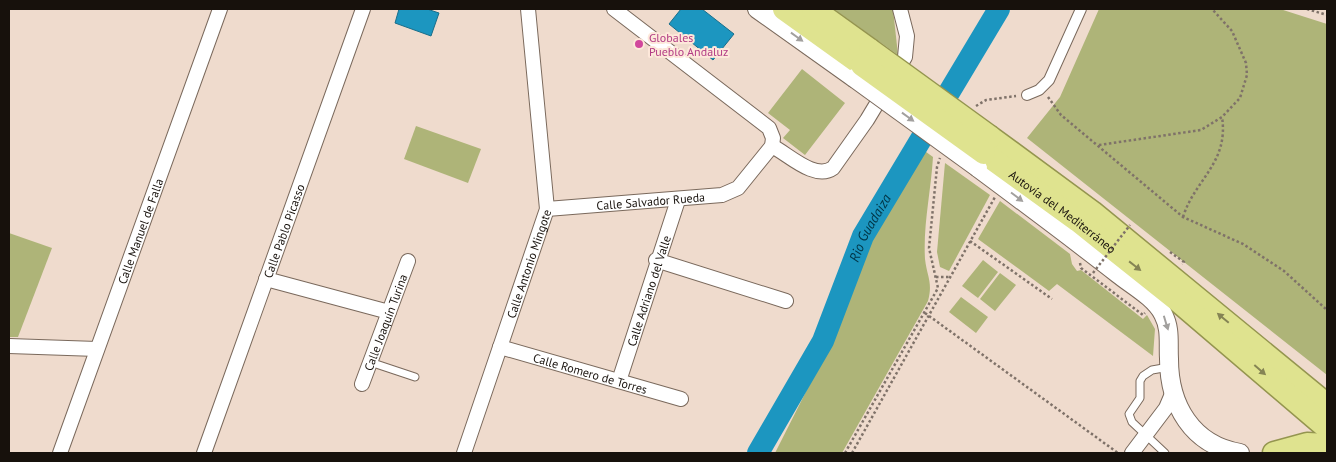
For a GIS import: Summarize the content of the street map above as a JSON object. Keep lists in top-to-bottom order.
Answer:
{
  "streets": {
    "highway": ["Autovía del Mediterráneo"],
    "street": [
      "Calle Salvador Rueda",
      "Calle Manuel de Falla",
      "Calle Pablo Picasso",
      "Calle Antonio Mingote",
      "Calle Adriano del Valle",
      "Calle Joaquín Turina",
      "Calle Romero de Torres"
    ]
  },
  "crossings": [
    ["Calle Salvador Rueda", "Calle Antonio Mingote"],
    ["Calle Salvador Rueda", "Calle Adriano del Valle"],
    ["Calle Antonio Mingote", "Calle Romero de Torres"],
    ["Calle Adriano del Valle", "Calle Romero de Torres"]
  ],
  "water": ["Rio Guadaiza"],
  "places": ["Globales Pueblo Andaluz"]
}
